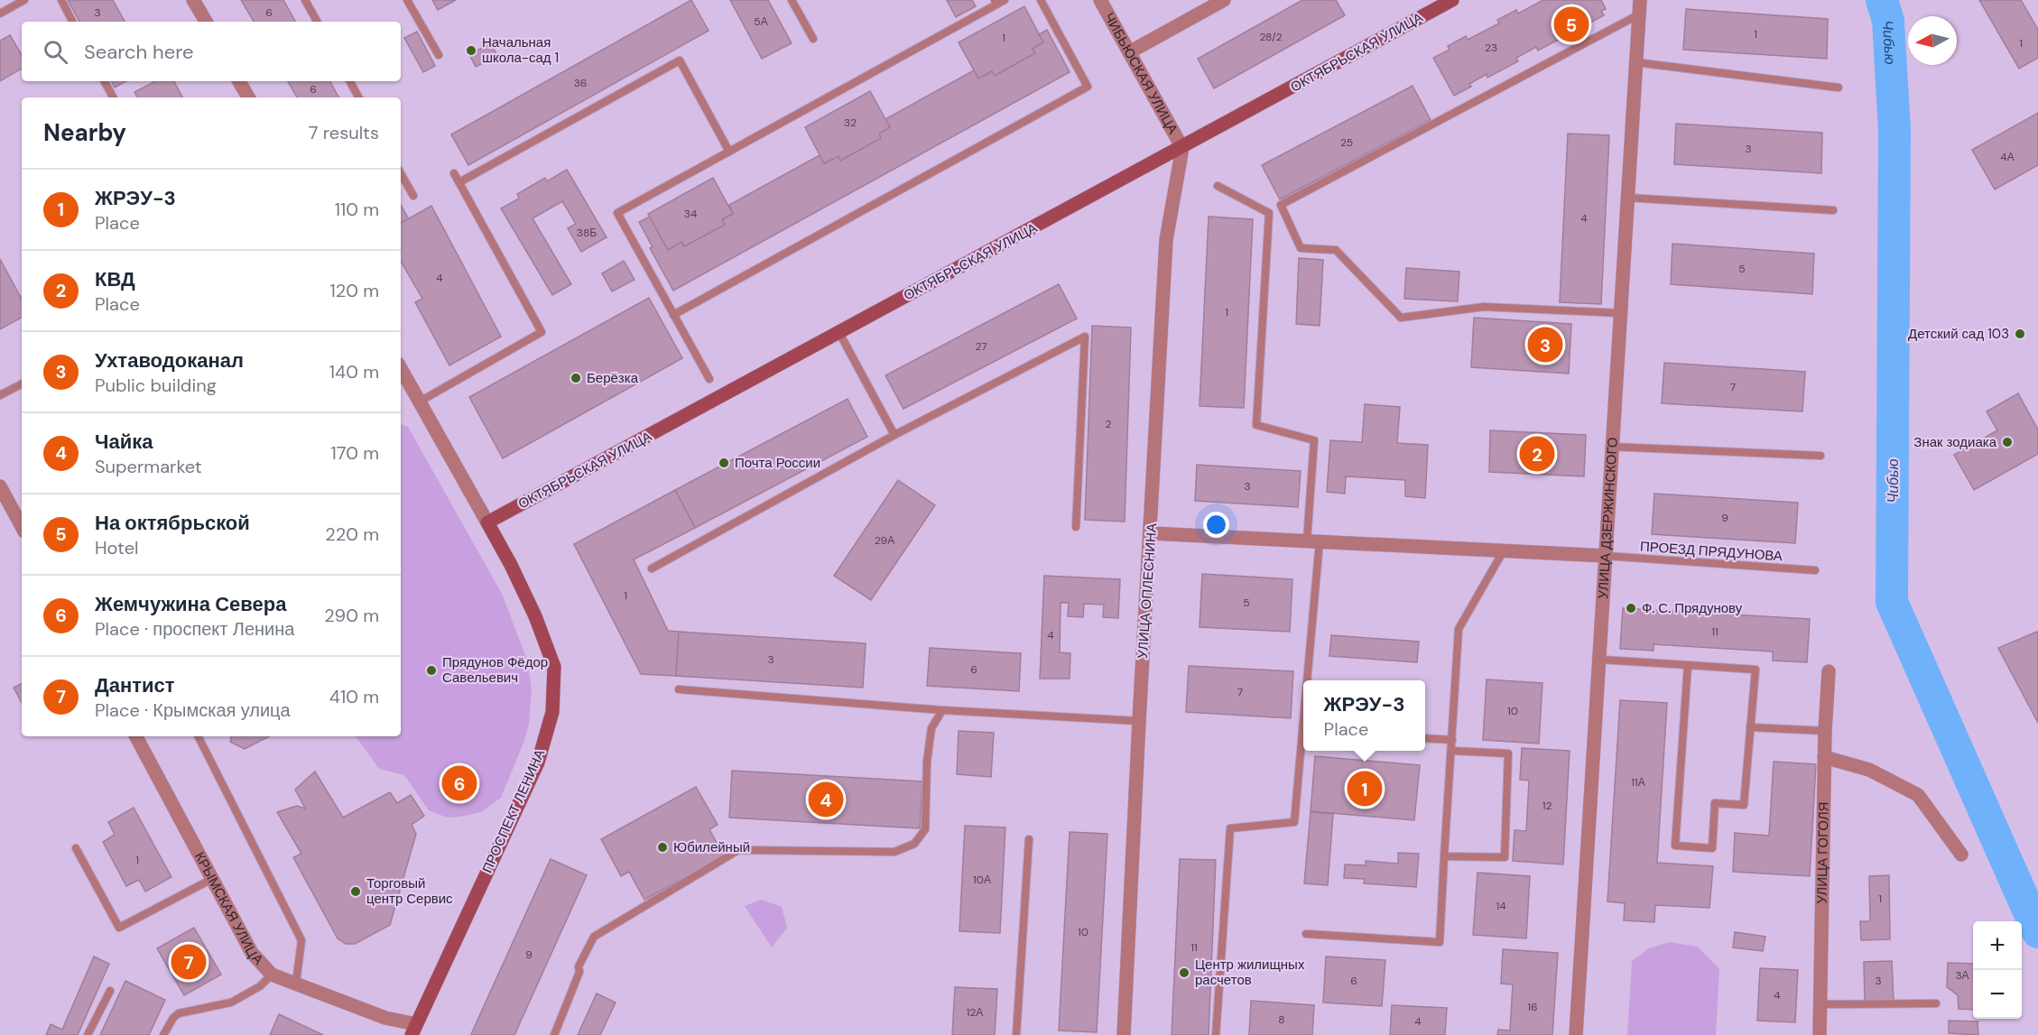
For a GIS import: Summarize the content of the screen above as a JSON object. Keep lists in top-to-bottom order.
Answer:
{
  "streets": {
    "main road": ["ОКТЯБРЬСКАЯ УЛИЦА", "ПРОСПЕКТ ЛЕНИНА"],
    "street": [
      "ЧИБЬЮСКАЯ УЛИЦА",
      "УЛИЦА ДЗЕРЖИНСКОГО",
      "УЛИЦА ОПЛЕСНИНА",
      "УЛИЦА ГОГОЛЯ",
      "КРЫМСКАЯ УЛИЦА"
    ],
    "lane": ["ПРОЕЗД ПРЯДУНОВА"]
  },
  "crossings": [
    ["ОКТЯБРЬСКАЯ УЛИЦА", "ЧИБЬЮСКАЯ УЛИЦА"],
    ["ОКТЯБРЬСКАЯ УЛИЦА", "УЛИЦА ОПЛЕСНИНА"],
    ["ОКТЯБРЬСКАЯ УЛИЦА", "ПРОСПЕКТ ЛЕНИНА"],
    ["ЧИБЬЮСКАЯ УЛИЦА", "УЛИЦА ОПЛЕСНИНА"],
    ["УЛИЦА ДЗЕРЖИНСКОГО", "ПРОЕЗД ПРЯДУНОВА"],
    ["ПРОСПЕКТ ЛЕНИНА", "КРЫМСКАЯ УЛИЦА"]
  ],
  "water": ["Чибью"],
  "places": [
    "Начальная школа-сад 1",
    "Детский сад 103",
    "Берёзка",
    "Знак зодиака",
    "Почта России",
    "Ф. С. Прядунову",
    "Прядунов Фёдор Савельевич",
    "Юбилейный",
    "Торговый центр Сервис",
    "Центр жилищных расчетов"
  ],
  "house_numbers": [
    "3",
    "6",
    "5А",
    "1",
    "28/2",
    "1",
    "1",
    "23",
    "36",
    "6",
    "32",
    "25",
    "3",
    "4А",
    "34",
    "4",
    "38Б",
    "5",
    "4",
    "1",
    "27",
    "7",
    "2",
    "3",
    "9",
    "29А",
    "1",
    "5",
    "11",
    "4",
    "3",
    "6",
    "7",
    "10",
    "11А",
    "12",
    "1",
    "10А",
    "1",
    "14",
    "10",
    "11",
    "9",
    "3А",
    "6",
    "3",
    "4",
    "16",
    "12А",
    "8",
    "4"
  ],
  "north": "left",
  "page": {
    "pins": [
      "5",
      "3",
      "2",
      "6",
      "1",
      "4",
      "7"
    ],
    "search": "Search here",
    "heading": ["Nearby", "7 results"],
    "list": [
      {
        "mark": "1",
        "name": "ЖРЭУ-3",
        "note": "Place",
        "value": "110 m"
      },
      {
        "mark": "2",
        "name": "КВД",
        "note": "Place",
        "value": "120 m"
      },
      {
        "mark": "3",
        "name": "Ухтаводоканал",
        "note": "Public building",
        "value": "140 m"
      },
      {
        "mark": "4",
        "name": "Чайка",
        "note": "Supermarket",
        "value": "170 m"
      },
      {
        "mark": "5",
        "name": "На октябрьской",
        "note": "Hotel",
        "value": "220 m"
      },
      {
        "mark": "6",
        "name": "Жемчужина Севера",
        "note": "Place · проспект Ленина",
        "value": "290 m"
      },
      {
        "mark": "7",
        "name": "Дантист",
        "note": "Place · Крымская улица",
        "value": "410 m"
      }
    ],
    "popup": ["ЖРЭУ-3", "Place"],
    "map_buttons": ["+", "−"]
  }
}
